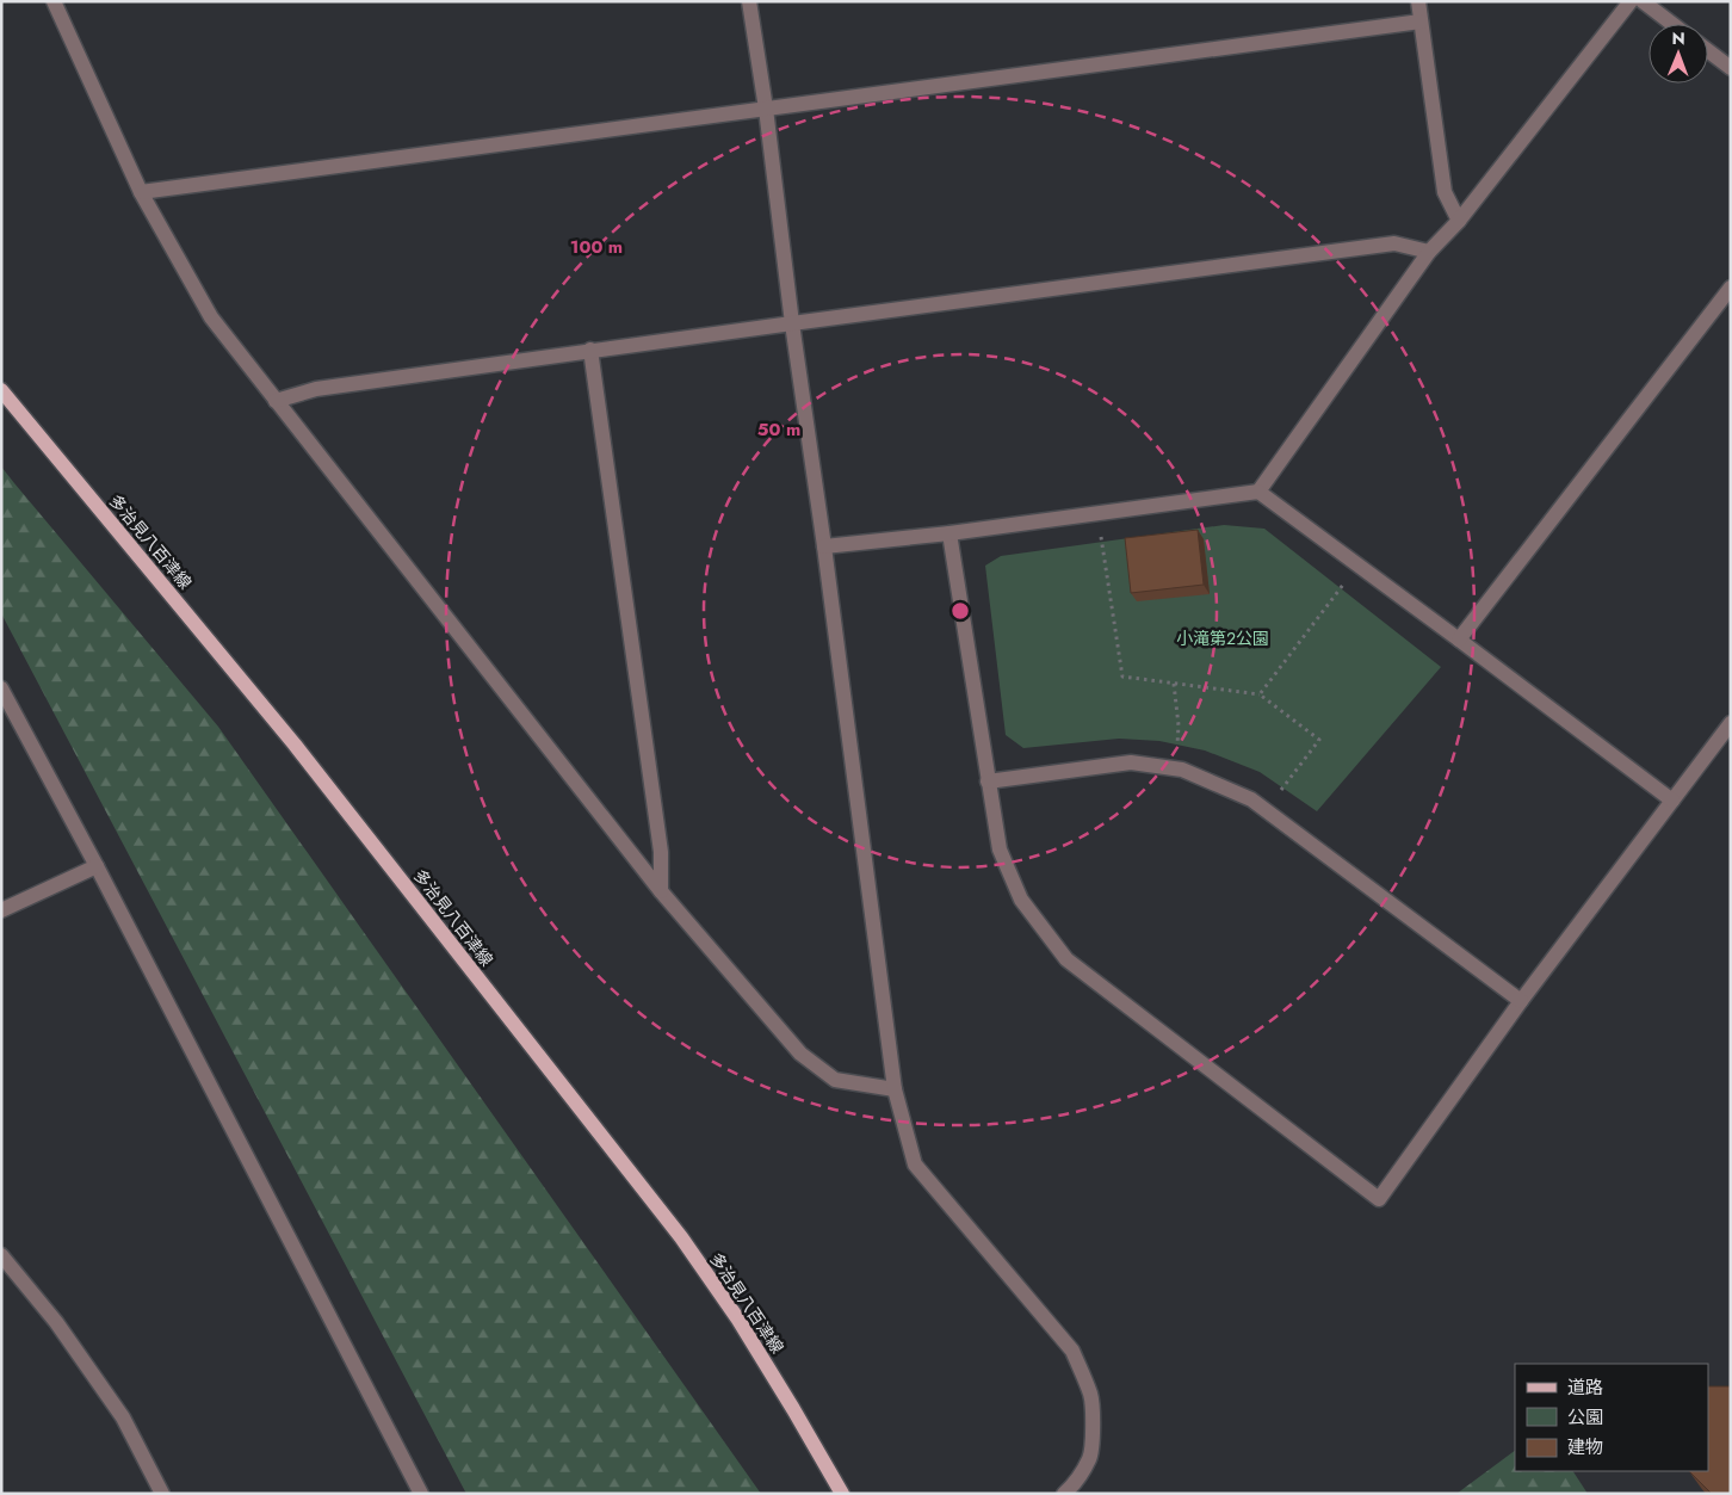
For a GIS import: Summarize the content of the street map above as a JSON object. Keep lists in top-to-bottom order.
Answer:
{
  "streets": {
    "main road": ["多治見八百津線"]
  },
  "parks": ["小滝第２公園"],
  "legend": ["道路", "公園", "建物"],
  "north": "top",
  "rings": ["100 m", "50 m"]
}
